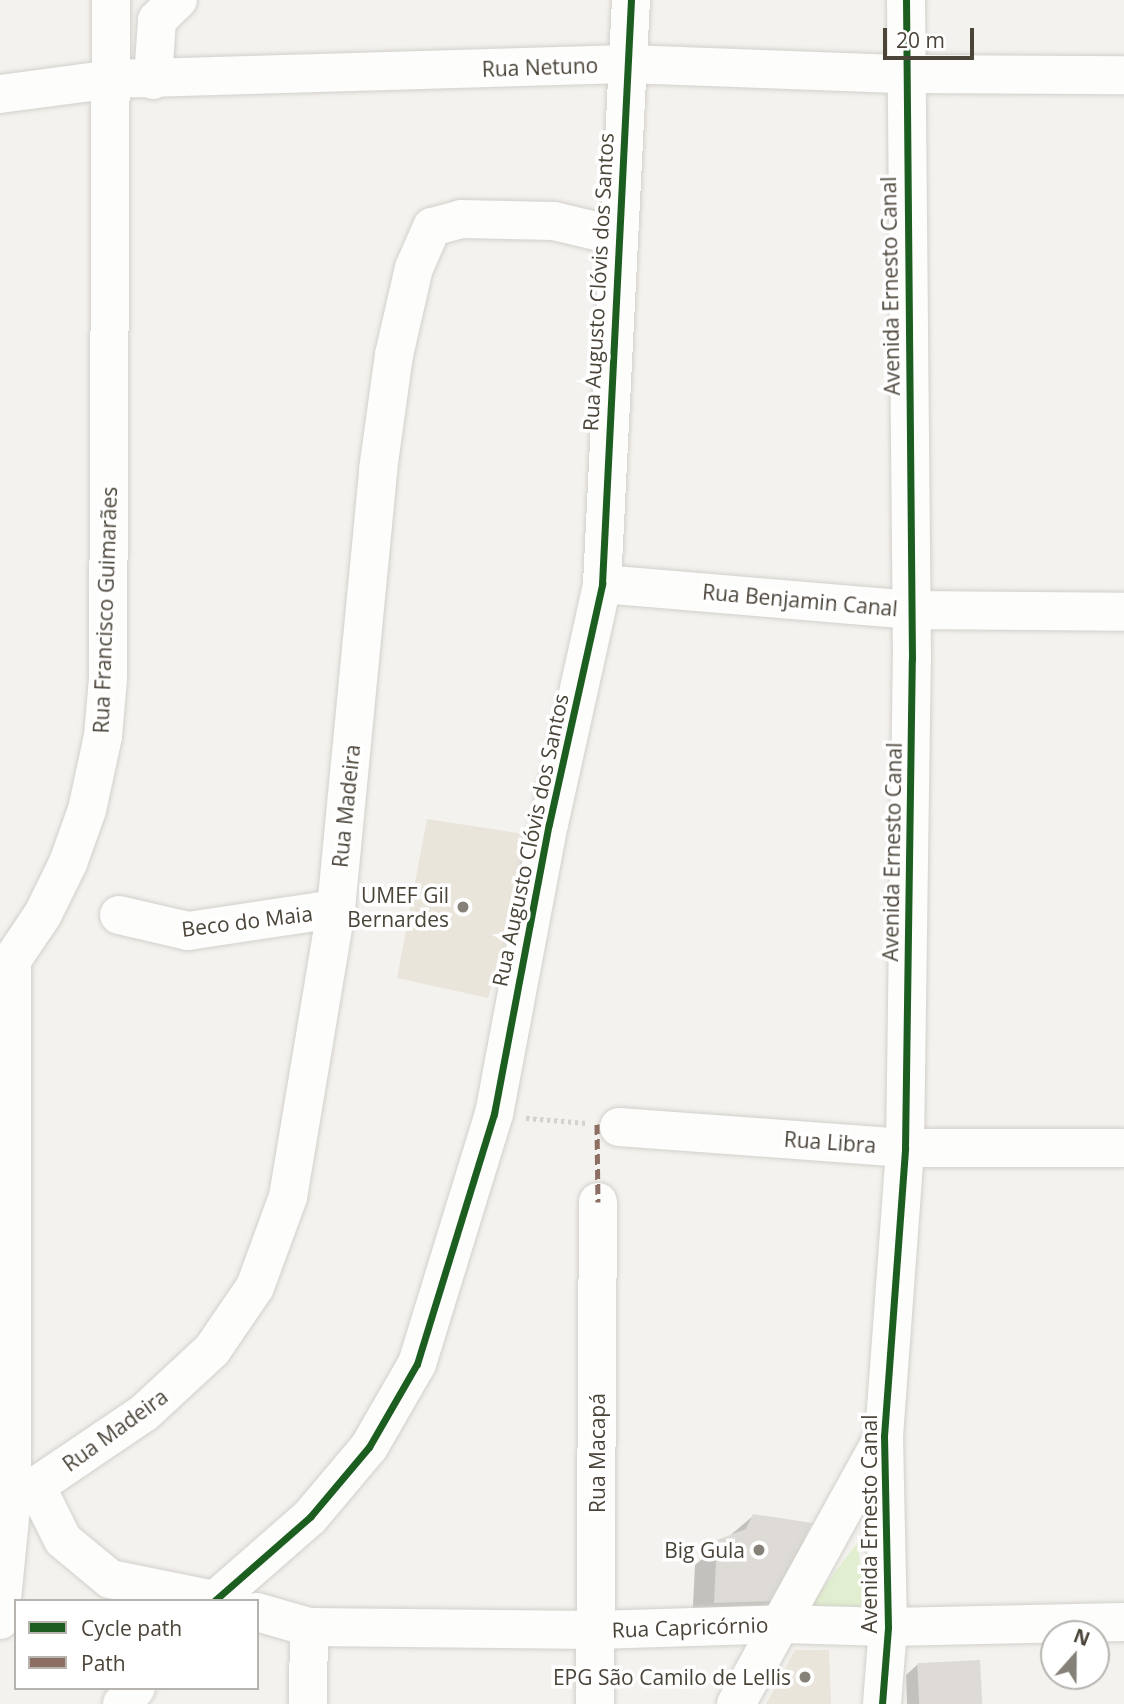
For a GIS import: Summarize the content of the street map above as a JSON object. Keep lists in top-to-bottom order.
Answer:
{
  "streets": {
    "street": [
      "Rua Netuno",
      "Rua Augusto Clóvis dos Santos",
      "Avenida Ernesto Canal",
      "Rua Benjamin Canal",
      "Rua Francisco Guimarães",
      "Rua Madeira",
      "Beco do Maia",
      "Rua Libra",
      "Rua Macapá",
      "Rua Capricórnio"
    ]
  },
  "crossings": [
    ["Rua Netuno", "Rua Augusto Clóvis dos Santos"],
    ["Rua Netuno", "Avenida Ernesto Canal"],
    ["Rua Netuno", "Rua Francisco Guimarães"],
    ["Rua Augusto Clóvis dos Santos", "Rua Benjamin Canal"],
    ["Rua Augusto Clóvis dos Santos", "Rua Madeira"],
    ["Avenida Ernesto Canal", "Rua Benjamin Canal"],
    ["Avenida Ernesto Canal", "Rua Libra"],
    ["Avenida Ernesto Canal", "Rua Capricórnio"],
    ["Rua Francisco Guimarães", "Rua Madeira"],
    ["Rua Madeira", "Beco do Maia"],
    ["Rua Macapá", "Rua Capricórnio"]
  ],
  "places": ["UMEF Gil Bernardes", "Big Gula", "EPG São Camilo de Lellis"],
  "legend": ["Cycle path", "Path"],
  "scale_bar": "20 m",
  "north": "top"
}
